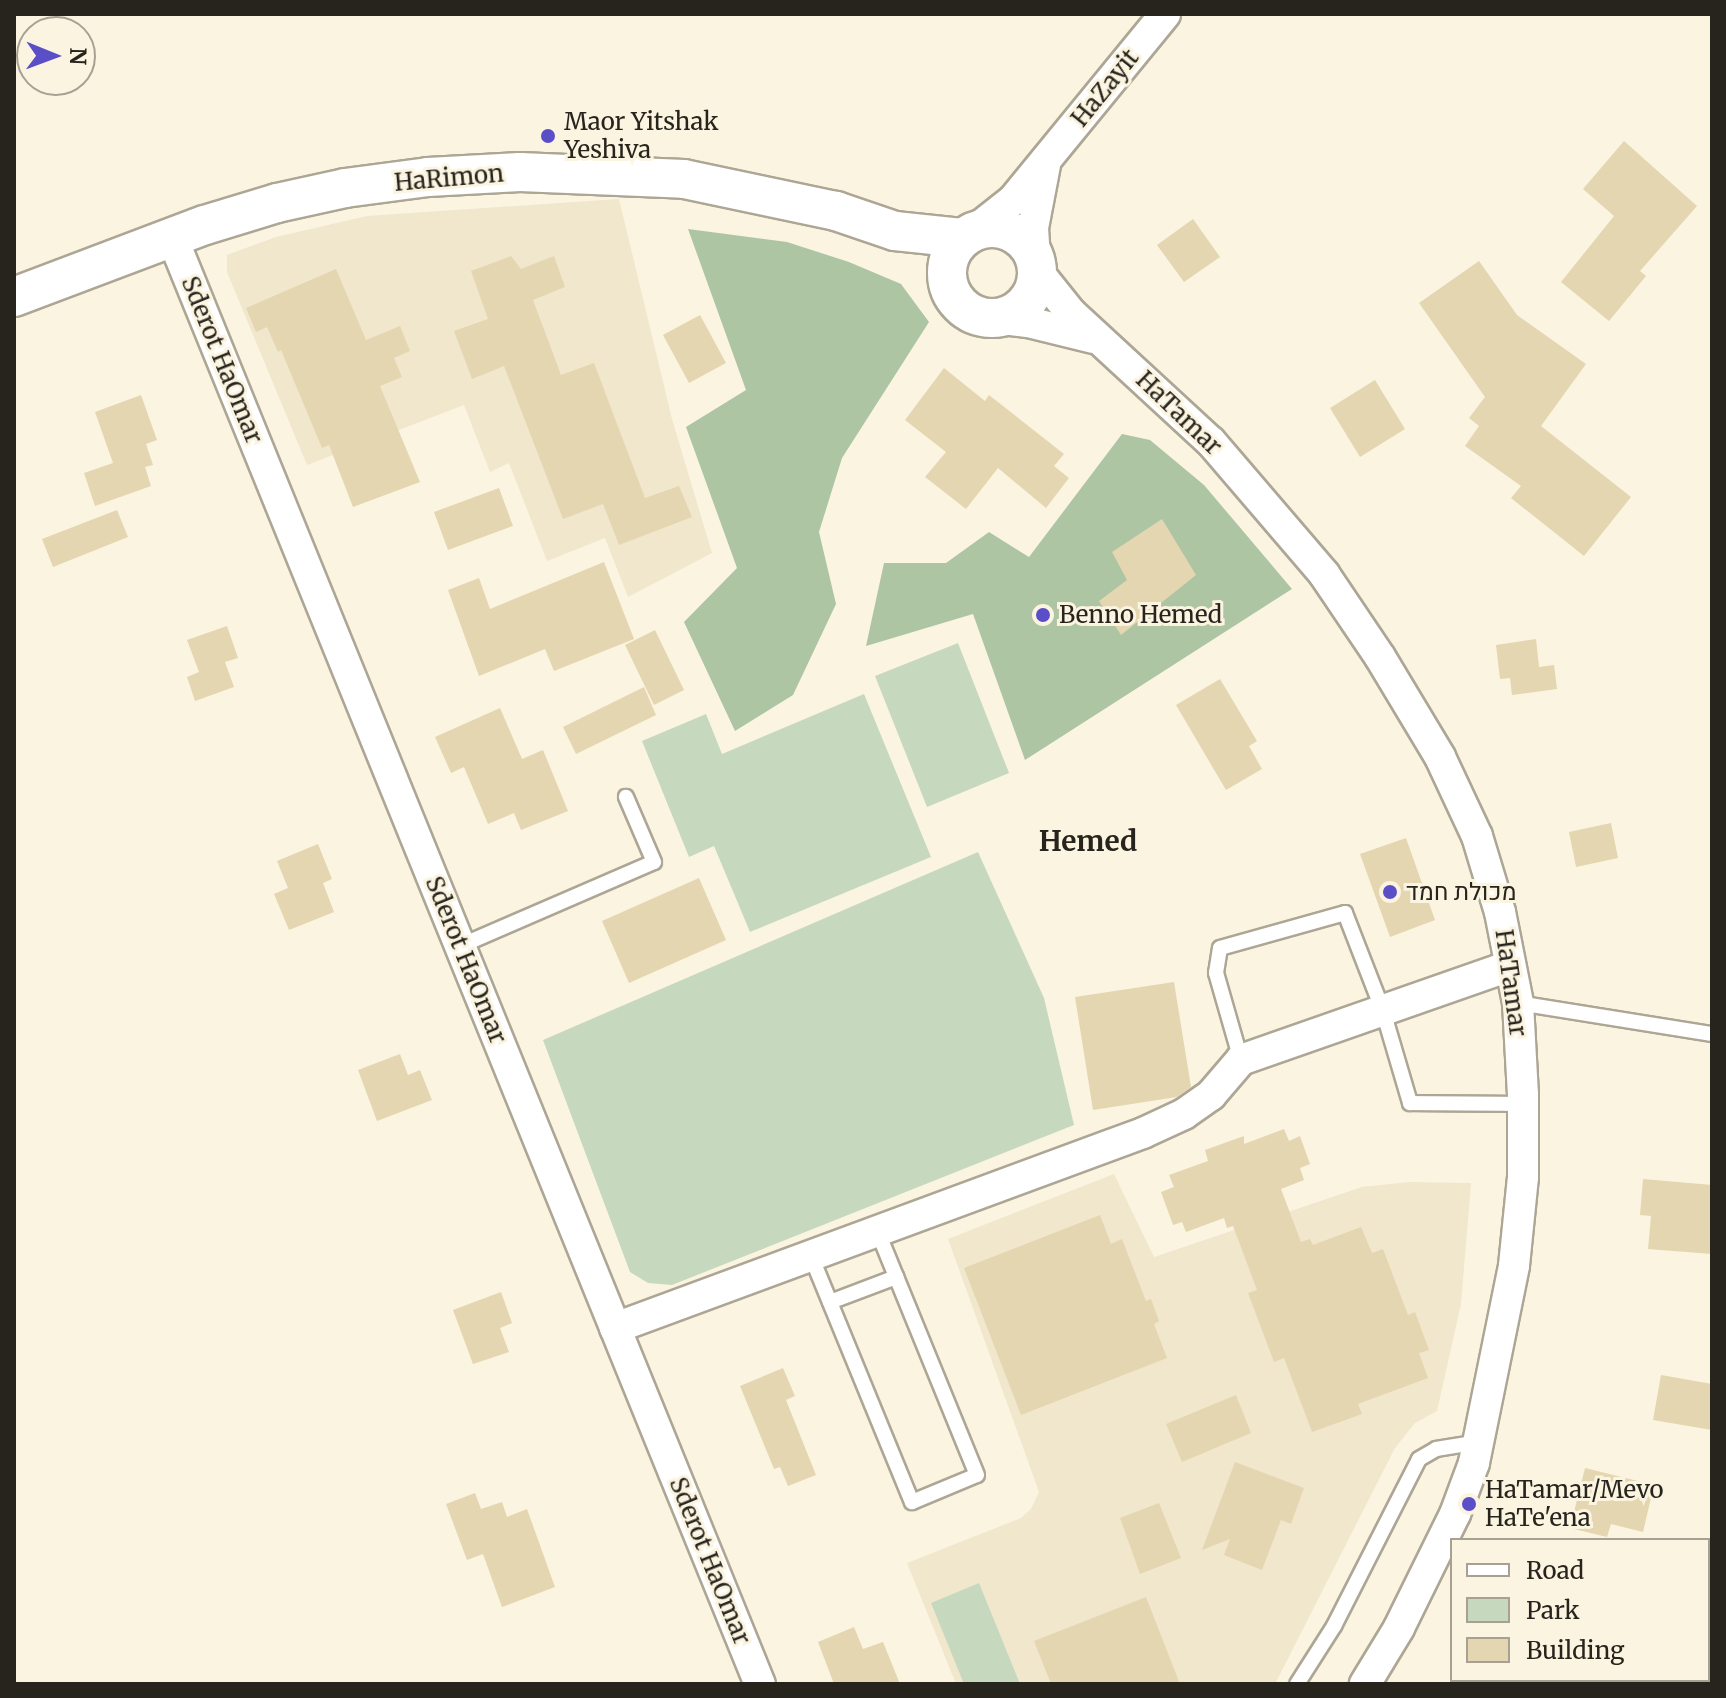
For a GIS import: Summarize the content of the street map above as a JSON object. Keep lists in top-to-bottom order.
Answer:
{
  "streets": {
    "street": [
      "HaZayit",
      "HaRimon",
      "Sderot HaOmar",
      "HaTamar"
    ]
  },
  "crossings": [
    ["HaZayit", "HaRimon"],
    ["HaZayit", "HaTamar"],
    ["HaRimon", "Sderot HaOmar"],
    ["HaRimon", "HaTamar"]
  ],
  "districts": ["Hemed"],
  "places": [
    "Maor Yitshak Yeshiva",
    "Benno Hemed",
    "מכולת חמד",
    "HaTamar/Mevo HaTe'ena"
  ],
  "legend": ["Road", "Park", "Building"],
  "north": "right"
}
